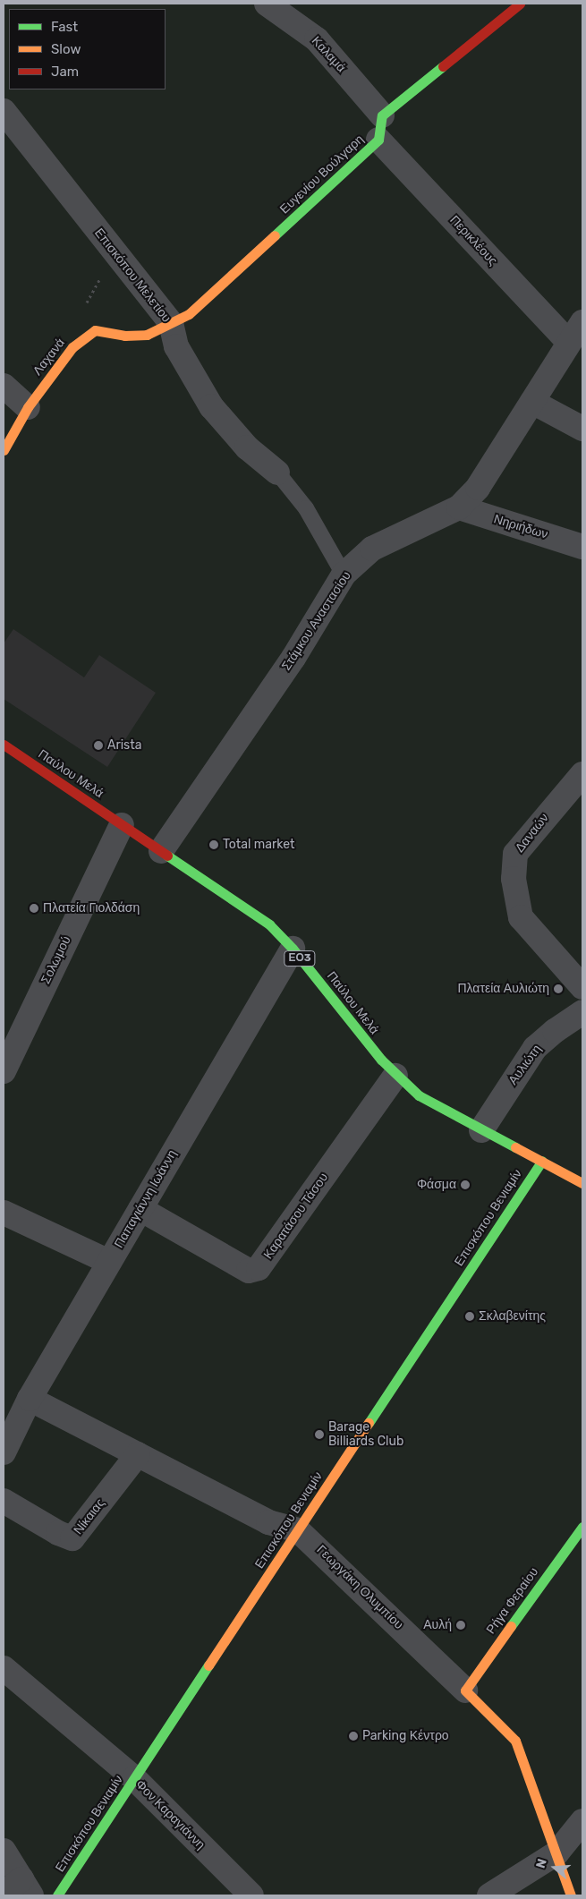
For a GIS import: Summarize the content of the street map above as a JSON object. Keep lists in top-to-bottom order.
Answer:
{
  "streets": {
    "street": [
      "Καλαμά",
      "Ευγενίου Βούλγαρη",
      "Περικλέους",
      "Επισκόπου Μελετίου",
      "Λαχανά",
      "Νηριήδων",
      "Στάμκου Αναστασίου",
      "Παύλου Μελά",
      "Δαναών",
      "ΕΟ3",
      "Σολωμού",
      "Αυλιώτη",
      "Παπαγιάννη Ιωάννη",
      "Καρατάσου Τάσου",
      "Επισκόπου Βενιαμίν",
      "Νίκαιας",
      "Γεωργάκη Ολυμπίου",
      "Ρήγα Φεραίου",
      "Φον Καραγιάννη"
    ]
  },
  "crossings": [
    ["Καλαμά", "Ευγενίου Βούλγαρη"],
    ["Ευγενίου Βούλγαρη", "Περικλέους"],
    ["Ευγενίου Βούλγαρη", "Επισκόπου Μελετίου"],
    ["Ευγενίου Βούλγαρη", "Λαχανά"],
    ["Περικλέους", "Στάμκου Αναστασίου"],
    ["Επισκόπου Μελετίου", "Λαχανά"],
    ["Επισκόπου Μελετίου", "Στάμκου Αναστασίου"],
    ["Νηριήδων", "Στάμκου Αναστασίου"],
    ["Στάμκου Αναστασίου", "Παύλου Μελά"],
    ["Παύλου Μελά", "Σολωμού"],
    ["Παύλου Μελά", "Αυλιώτη"],
    ["Παύλου Μελά", "Παπαγιάννη Ιωάννη"],
    ["Παύλου Μελά", "Καρατάσου Τάσου"],
    ["Παύλου Μελά", "Επισκόπου Βενιαμίν"],
    ["Παπαγιάννη Ιωάννη", "Καρατάσου Τάσου"],
    ["Παπαγιάννη Ιωάννη", "Γεωργάκη Ολυμπίου"],
    ["Επισκόπου Βενιαμίν", "Γεωργάκη Ολυμπίου"],
    ["Επισκόπου Βενιαμίν", "Φον Καραγιάννη"],
    ["Νίκαιας", "Γεωργάκη Ολυμπίου"],
    ["Γεωργάκη Ολυμπίου", "Ρήγα Φεραίου"]
  ],
  "places": [
    "Arista",
    "Total market",
    "Πλατεία Γιολδάση",
    "Πλατεία Αυλιώτη",
    "Φάσμα",
    "Σκλαβενίτης",
    "Barage Billiards Club",
    "Αυλή",
    "Parking Κέντρο"
  ],
  "legend": ["Fast", "Slow", "Jam"],
  "north": "left"
}
